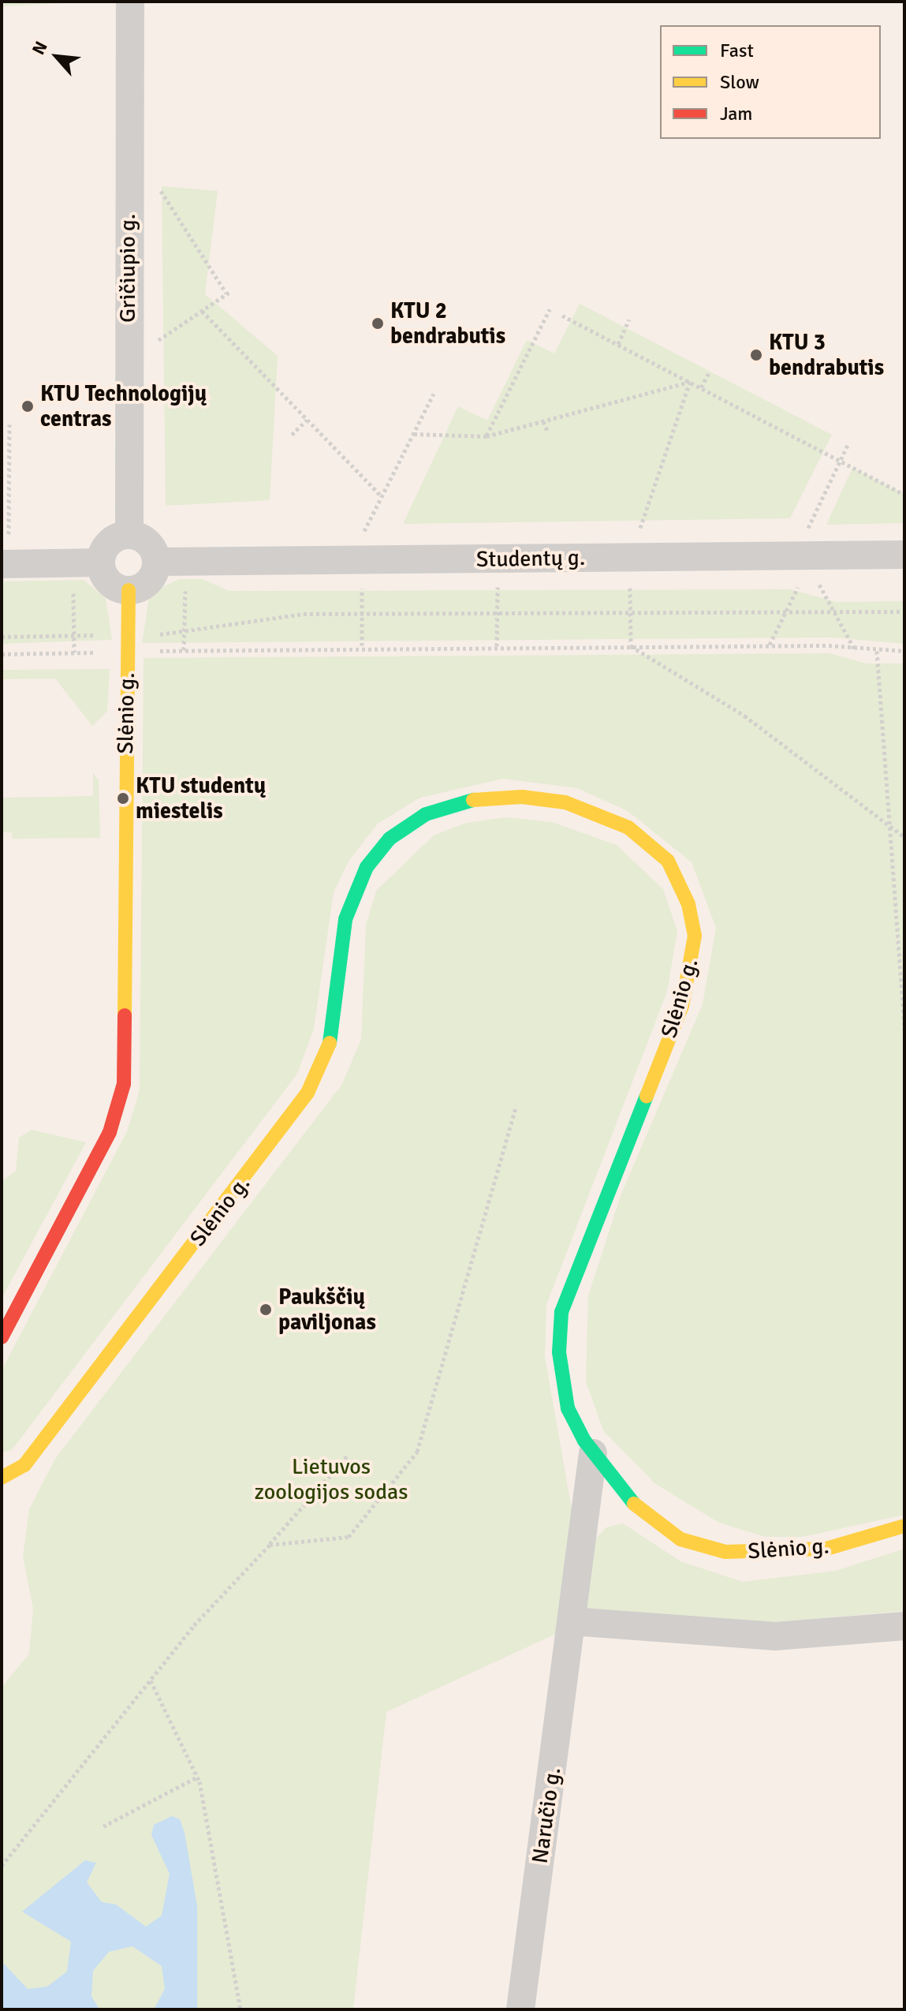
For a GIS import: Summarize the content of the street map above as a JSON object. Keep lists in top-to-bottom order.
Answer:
{
  "streets": {
    "street": [
      "Gričiupio g.",
      "Studentų g.",
      "Slėnio g.",
      "Naručio g."
    ]
  },
  "crossings": [
    ["Gričiupio g.", "Studentų g."],
    ["Gričiupio g.", "Slėnio g."],
    ["Studentų g.", "Slėnio g."],
    ["Slėnio g.", "Naručio g."]
  ],
  "parks": ["Lietuvos zoologijos sodas"],
  "places": [
    "KTU 2 bendrabutis",
    "KTU 3 bendrabutis",
    "KTU Technologijų centras",
    "KTU studentų miestelis",
    "Paukščių paviljonas"
  ],
  "legend": ["Fast", "Slow", "Jam"],
  "north": "top left"
}
